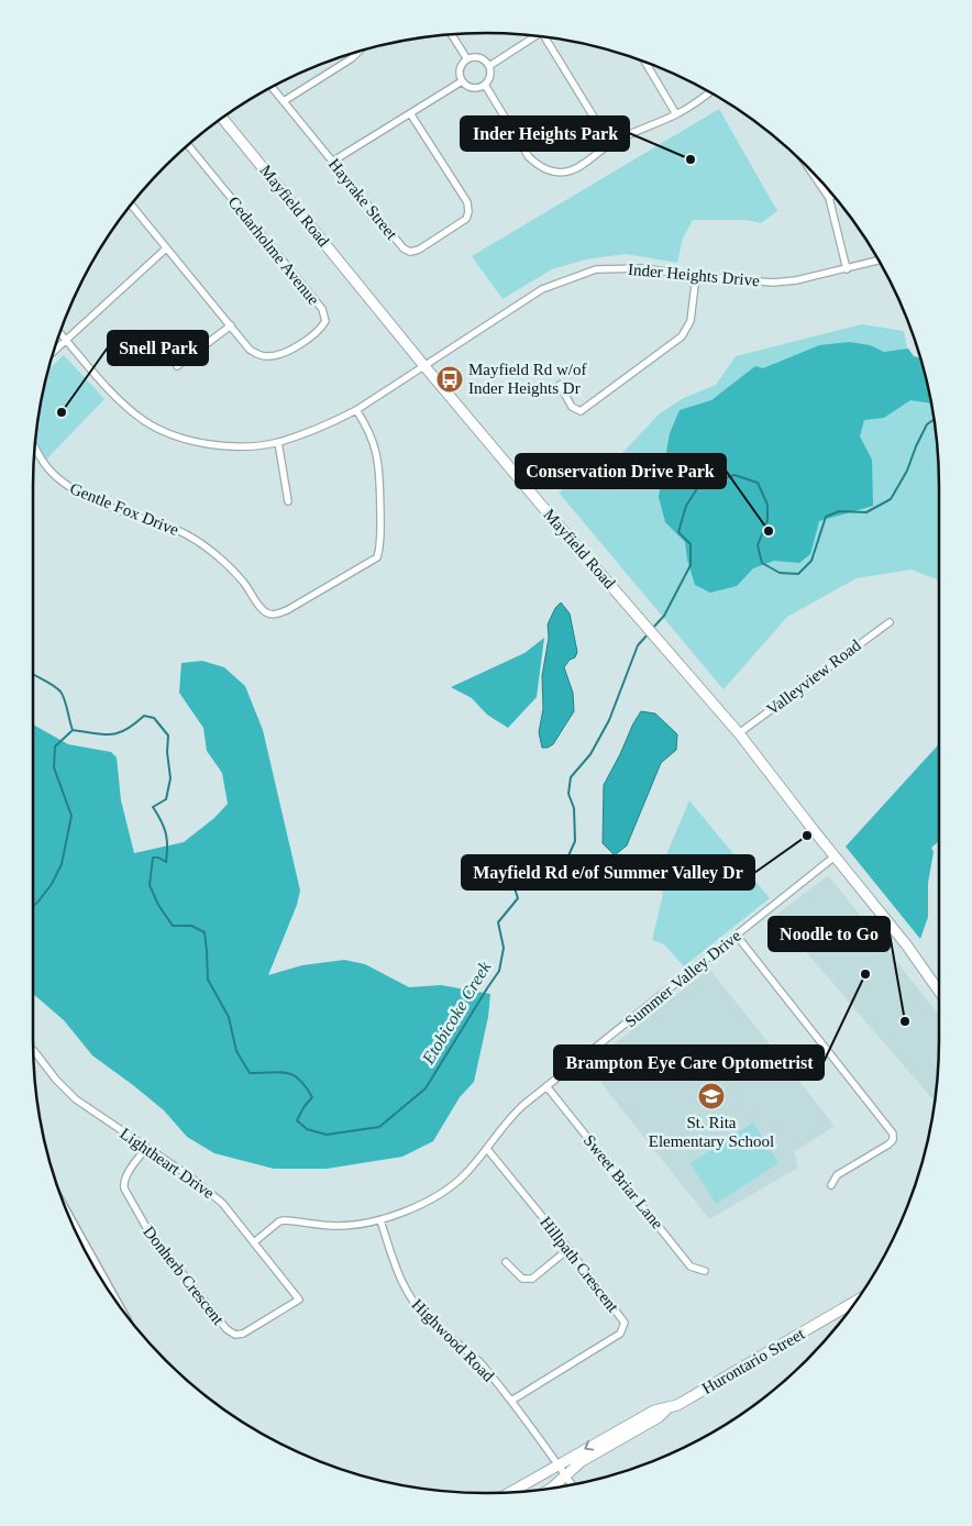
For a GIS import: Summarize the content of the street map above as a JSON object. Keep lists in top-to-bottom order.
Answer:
{
  "streets": {
    "main road": ["Mayfield Road", "Hurontario Street"],
    "street": [
      "Hayrake Street",
      "Cedarholme Avenue",
      "Inder Heights Drive",
      "Gentle Fox Drive",
      "Valleyview Road",
      "Summer Valley Drive",
      "Lightheart Drive",
      "Sweet Briar Lane",
      "Hillpath Crescent",
      "Donherb Crescent",
      "Highwood Road"
    ]
  },
  "crossings": [
    ["Mayfield Road", "Inder Heights Drive"],
    ["Mayfield Road", "Valleyview Road"],
    ["Mayfield Road", "Summer Valley Drive"],
    ["Inder Heights Drive", "Gentle Fox Drive"],
    ["Summer Valley Drive", "Lightheart Drive"],
    ["Summer Valley Drive", "Sweet Briar Lane"],
    ["Summer Valley Drive", "Hillpath Crescent"],
    ["Summer Valley Drive", "Highwood Road"],
    ["Lightheart Drive", "Donherb Crescent"],
    ["Hillpath Crescent", "Highwood Road"],
    ["Highwood Road", "Hurontario Street"]
  ],
  "water": ["Etobicoke Creek"],
  "places": {
    "other": [
      "Inder Heights Park",
      "Snell Park",
      "Conservation Drive Park",
      "Mayfield Rd e/of Summer Valley Dr",
      "Brampton Eye Care Optometrist",
      "Noodle to Go"
    ],
    "bus stop": ["Mayfield Rd w/of Inder Heights Dr"],
    "school or university": ["St. Rita Elementary School"]
  }
}
